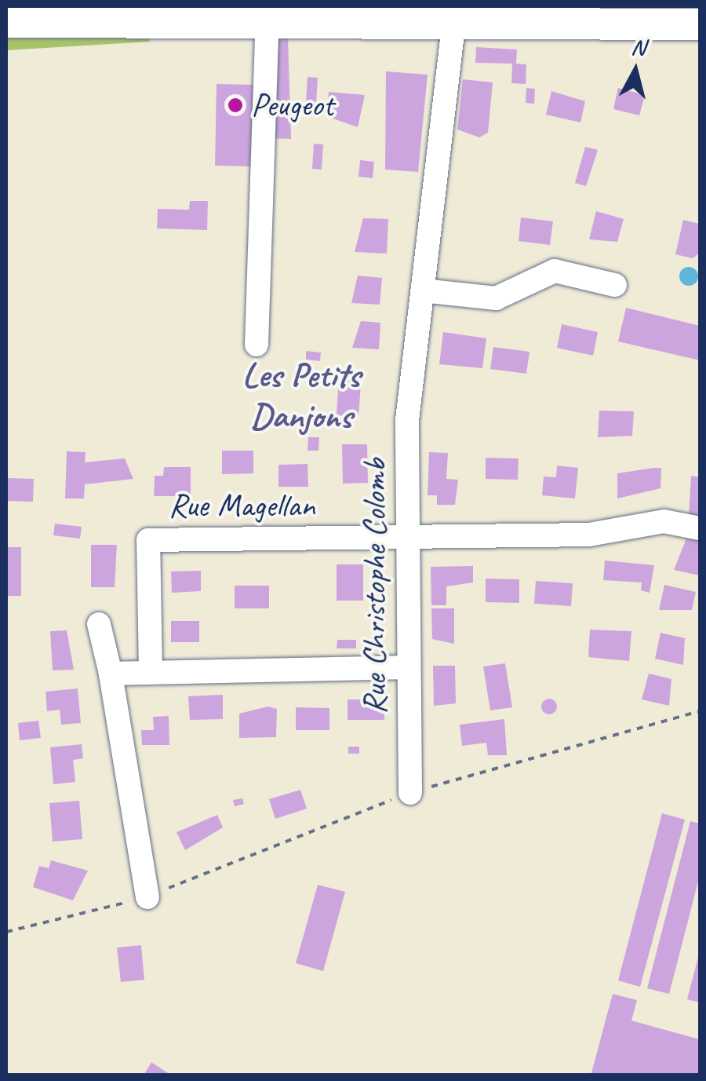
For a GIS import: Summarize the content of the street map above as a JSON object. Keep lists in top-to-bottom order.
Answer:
{
  "streets": {
    "street": ["Rue Magellan", "Rue Christophe Colomb"]
  },
  "crossings": [
    ["Rue Magellan", "Rue Christophe Colomb"]
  ],
  "districts": ["Les Petits Danjons"],
  "places": ["Peugeot"],
  "north": "top"
}
